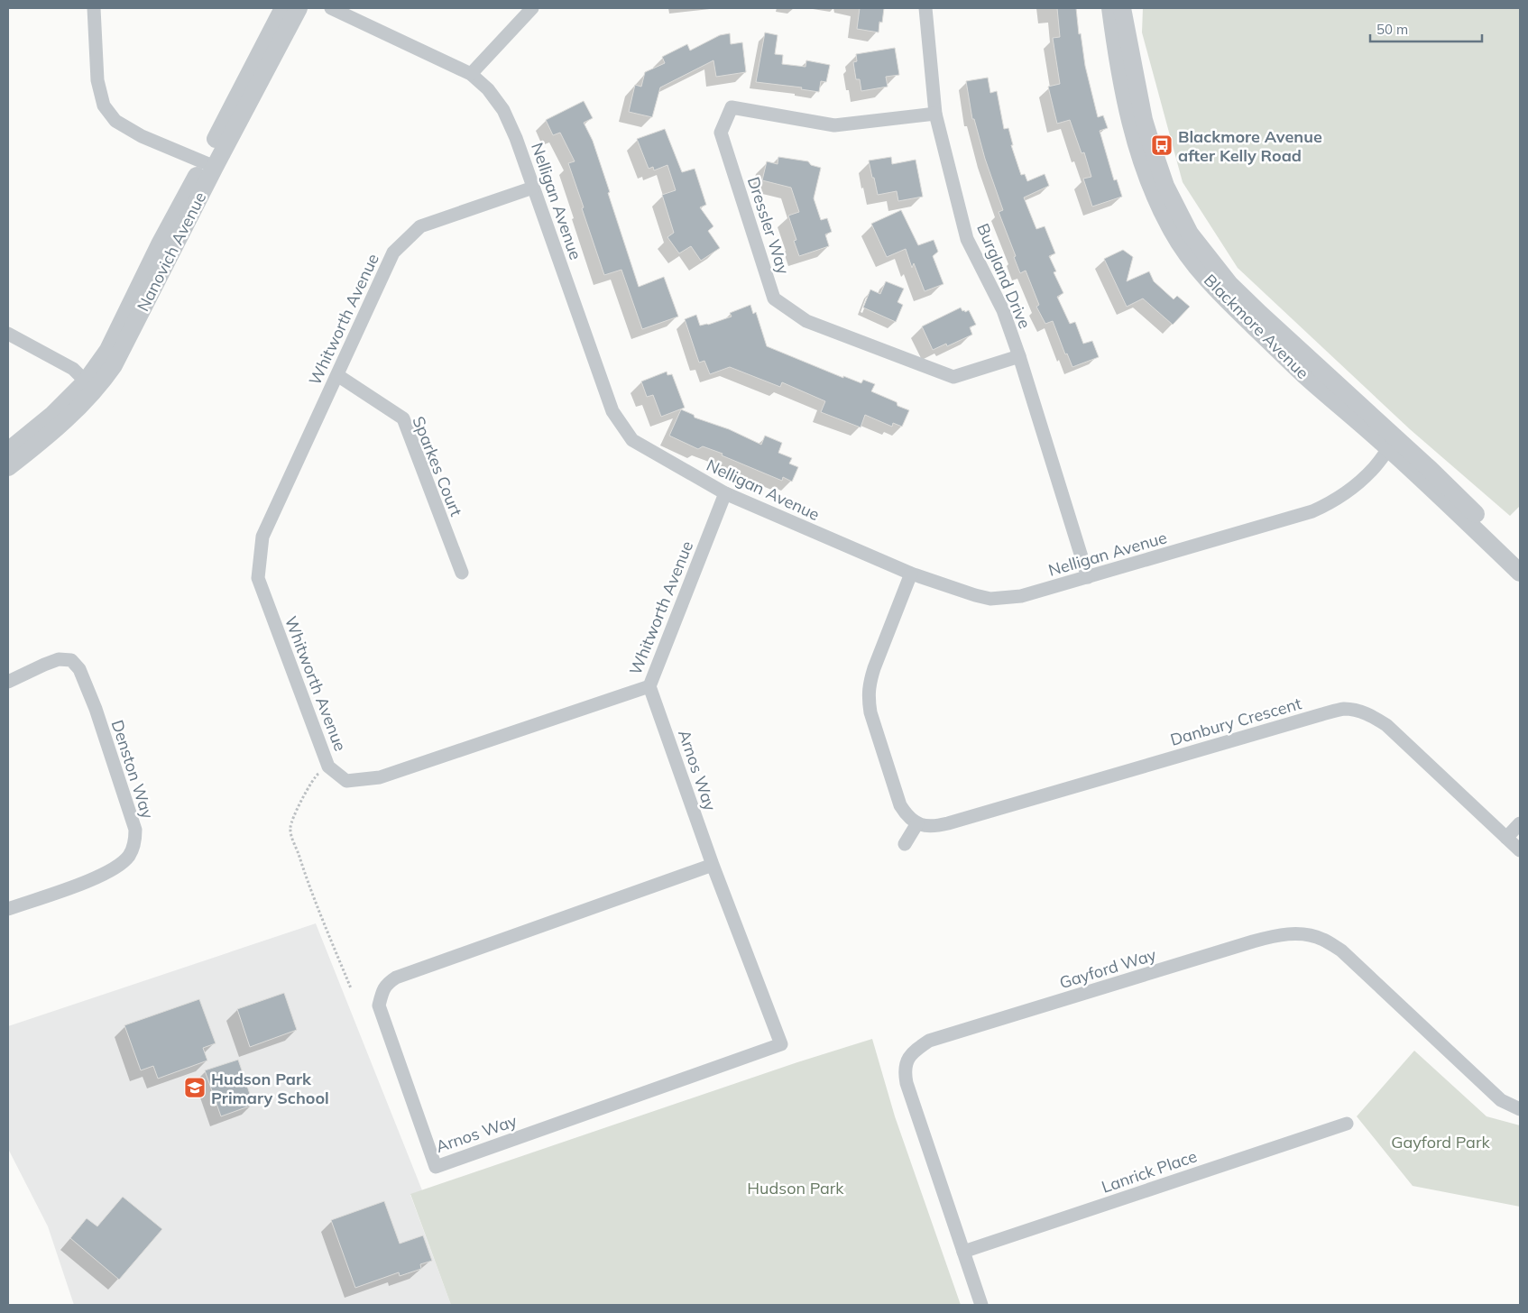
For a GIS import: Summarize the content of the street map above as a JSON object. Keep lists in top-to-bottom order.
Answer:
{
  "streets": {
    "street": [
      "Nelligan Avenue",
      "Dressler Way",
      "Nanovich Avenue",
      "Burgland Drive",
      "Whitworth Avenue",
      "Blackmore Avenue",
      "Sparkes Court",
      "Danbury Crescent",
      "Denston Way",
      "Arnos Way",
      "Gayford Way",
      "Lanrick Place"
    ]
  },
  "crossings": [
    ["Nelligan Avenue", "Burgland Drive"],
    ["Nelligan Avenue", "Whitworth Avenue"],
    ["Nelligan Avenue", "Blackmore Avenue"],
    ["Dressler Way", "Burgland Drive"],
    ["Whitworth Avenue", "Sparkes Court"],
    ["Whitworth Avenue", "Arnos Way"],
    ["Gayford Way", "Lanrick Place"]
  ],
  "parks": ["Gayford Park", "Hudson Park"],
  "places": {
    "bus stop": ["Blackmore Avenue after Kelly Road"],
    "school or university": ["Hudson Park Primary School"]
  },
  "scale_bar": "50 m"
}
